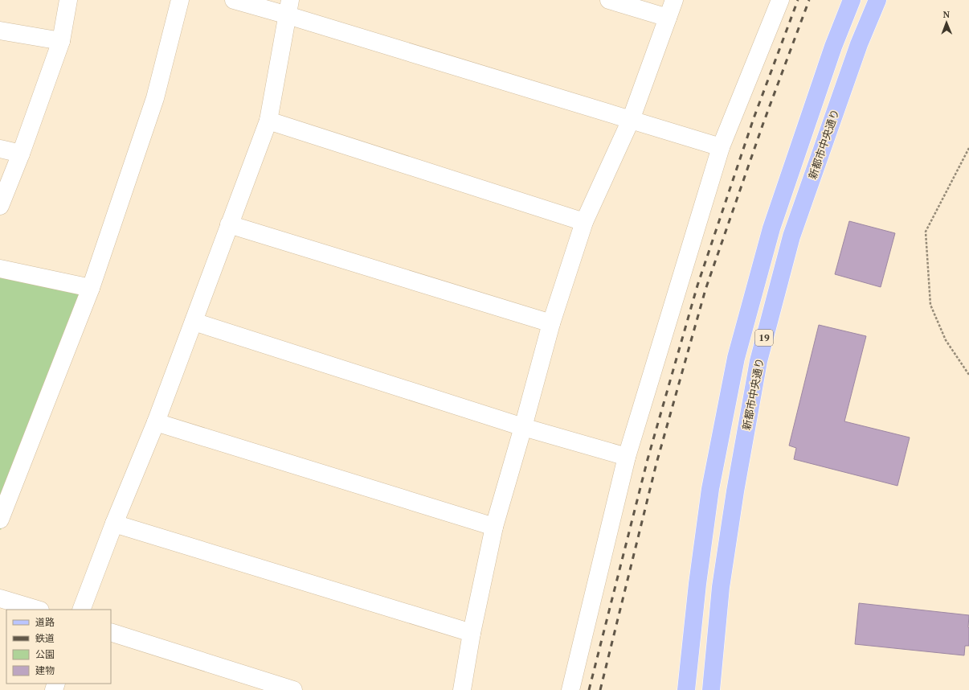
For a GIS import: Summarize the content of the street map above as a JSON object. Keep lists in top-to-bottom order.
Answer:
{
  "streets": {
    "main road": ["新都市中央通り", "19"]
  },
  "legend": [
    "道路",
    "鉄道",
    "公園",
    "建物"
  ],
  "north": "top"
}
